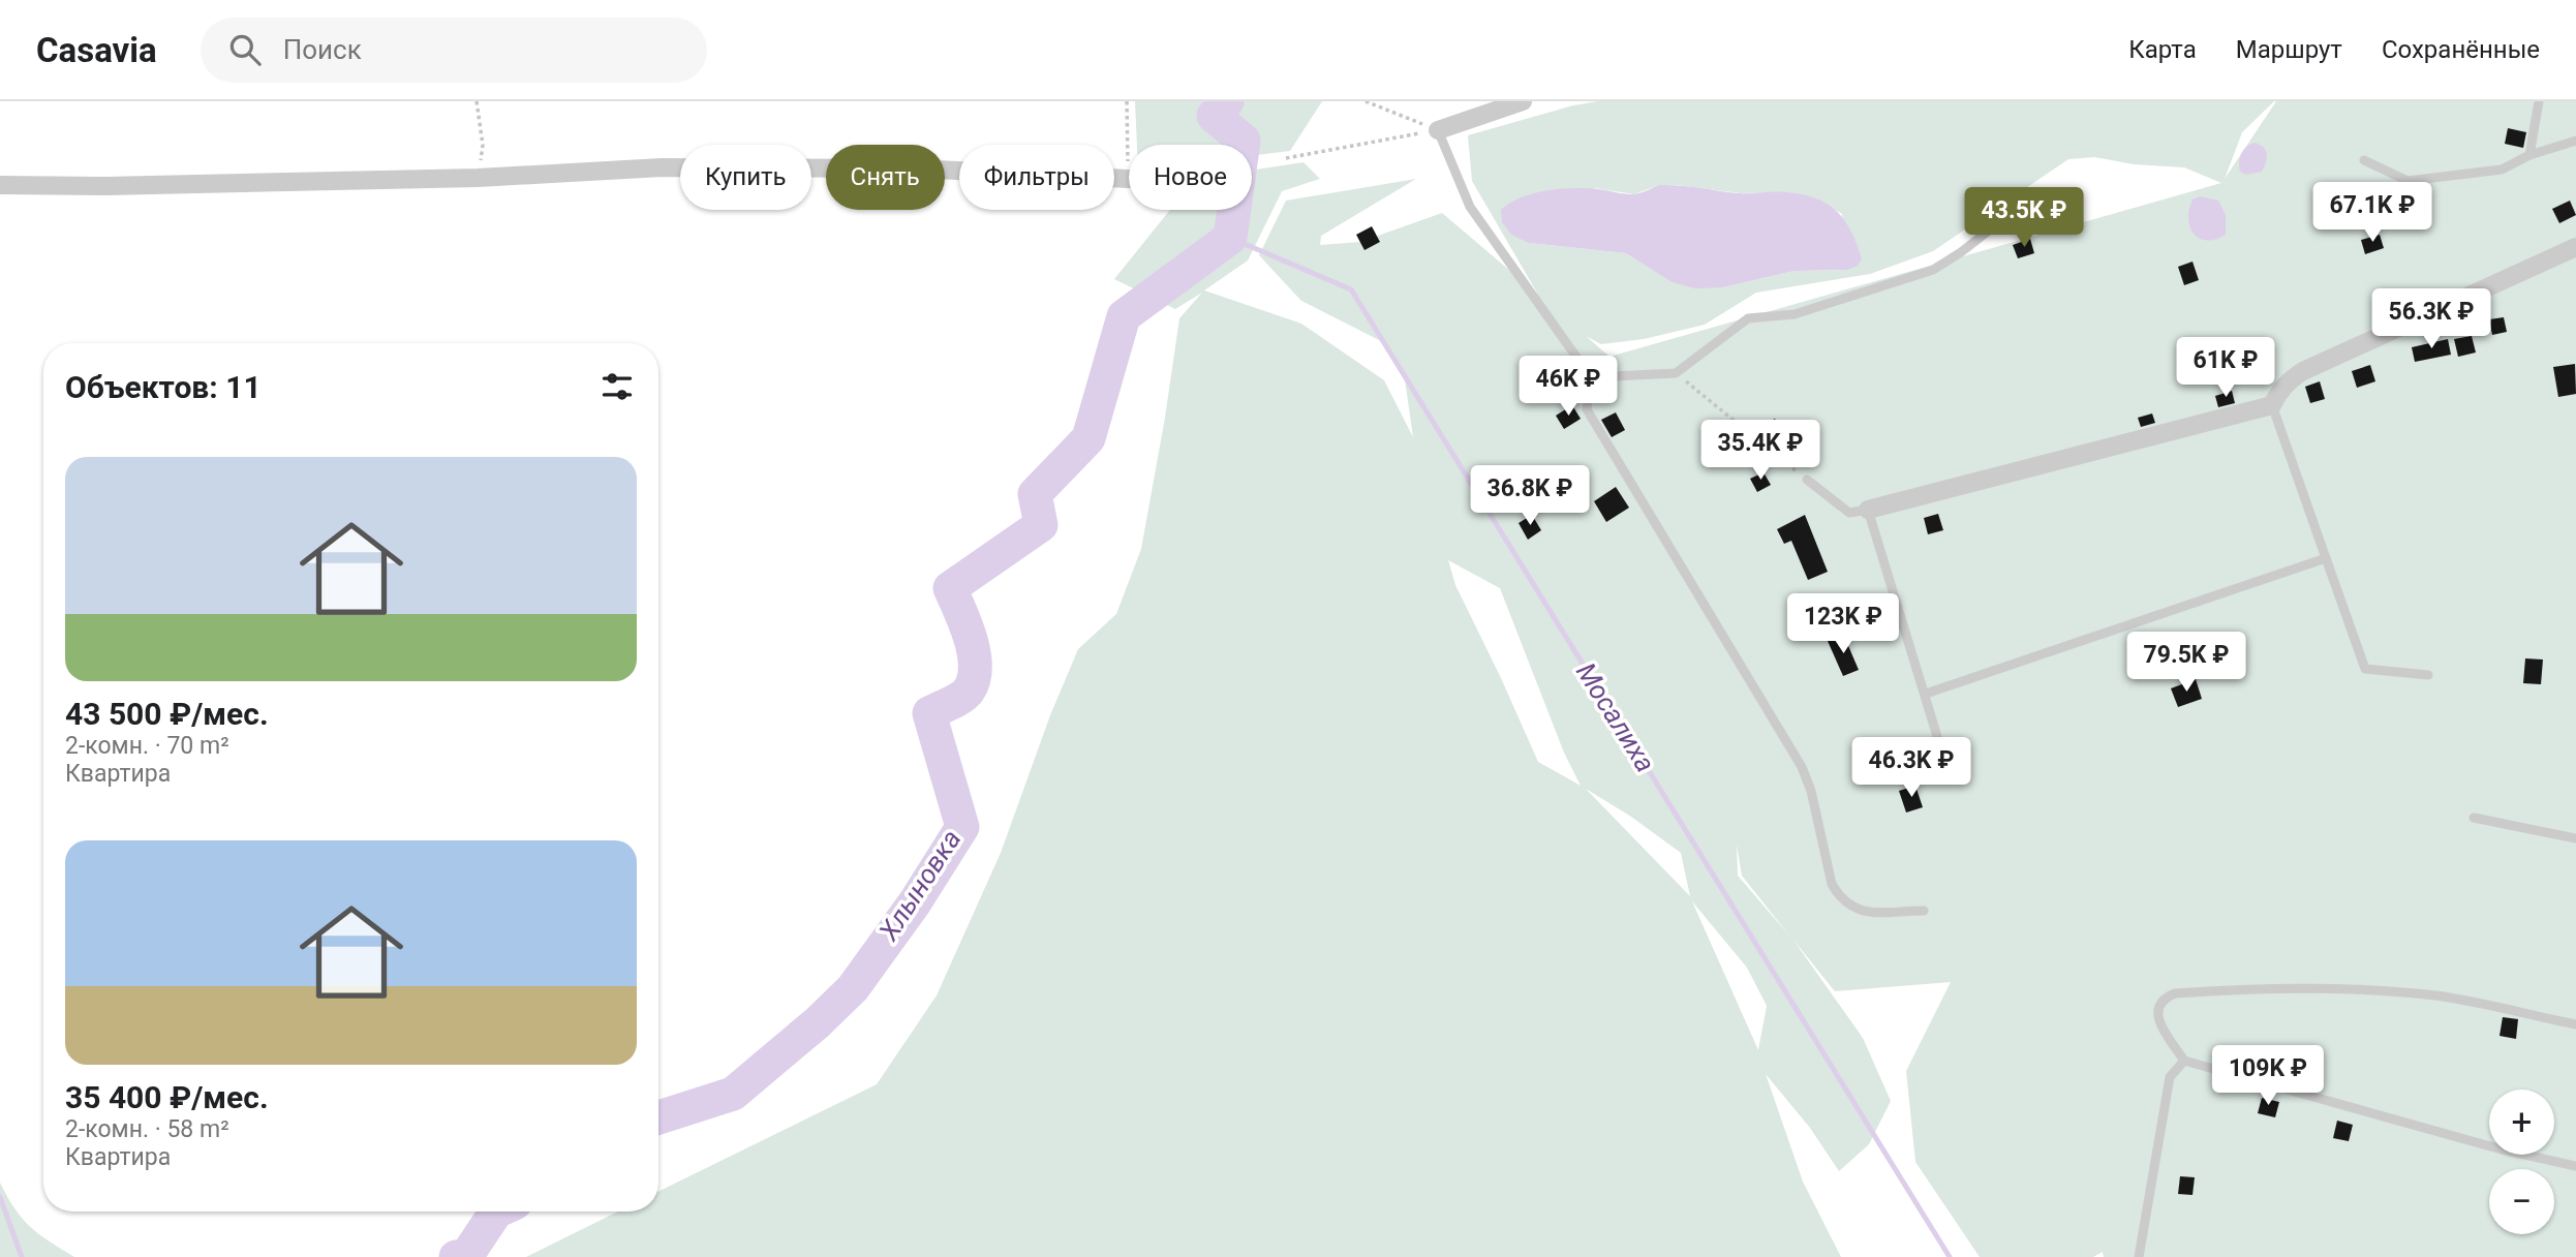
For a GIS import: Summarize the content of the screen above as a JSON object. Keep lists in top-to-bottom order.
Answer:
{
  "water": ["Мосалиха", "Хлыновка"],
  "page": {
    "header": "Casavia",
    "search": "Поиск",
    "nav": ["Карта", "Маршрут", "Сохранённые"],
    "chip": [
      "Купить",
      "Снять",
      "Фильтры",
      "Новое"
    ],
    "price": [
      "67.1K ₽",
      "43.5K ₽",
      "56.3K ₽",
      "61K ₽",
      "46K ₽",
      "35.4K ₽",
      "36.8K ₽",
      "123K ₽",
      "79.5K ₽",
      "46.3K ₽",
      "109K ₽"
    ],
    "heading": "Объектов: 11",
    "list": [
      {
        "name": "43 500 ₽/мес.",
        "note": "2-комн. · 70 m² · Квартира"
      },
      {
        "name": "35 400 ₽/мес.",
        "note": "2-комн. · 58 m² · Квартира"
      }
    ],
    "map_buttons": ["+", "−"]
  }
}
